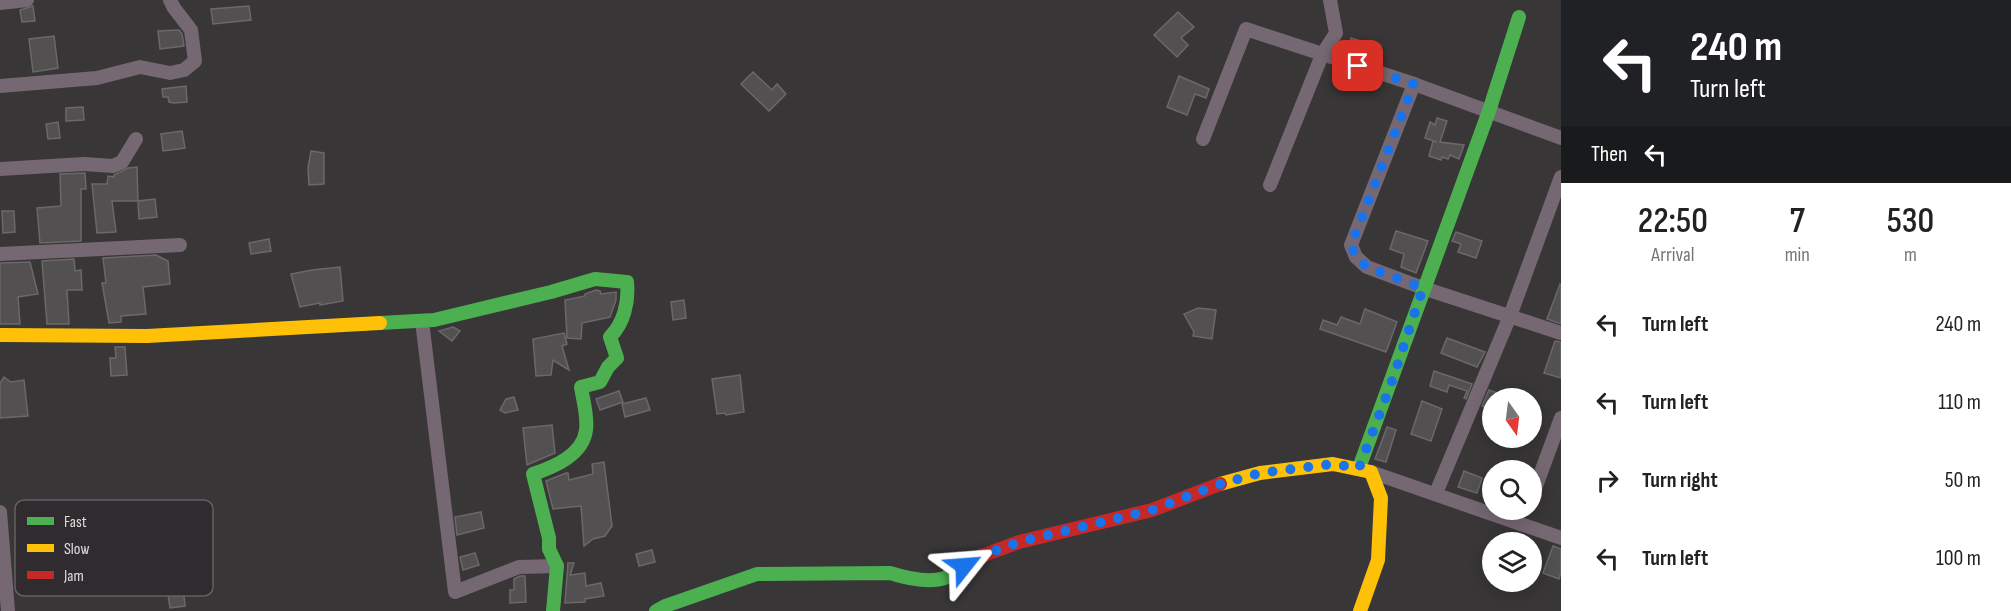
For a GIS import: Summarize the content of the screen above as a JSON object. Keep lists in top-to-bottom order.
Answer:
{
  "legend": ["Fast", "Slow", "Jam"],
  "north": "bottom",
  "page": {
    "turn": ["240 m", "Turn left"],
    "then": "Then",
    "eta": [
      "22:50",
      "Arrival",
      "7",
      "min",
      "530",
      "m"
    ],
    "list": [
      {
        "name": "Turn left",
        "value": "240 m"
      },
      {
        "name": "Turn left",
        "value": "110 m"
      },
      {
        "name": "Turn right",
        "value": "50 m"
      },
      {
        "name": "Turn left",
        "value": "100 m"
      }
    ]
  }
}
